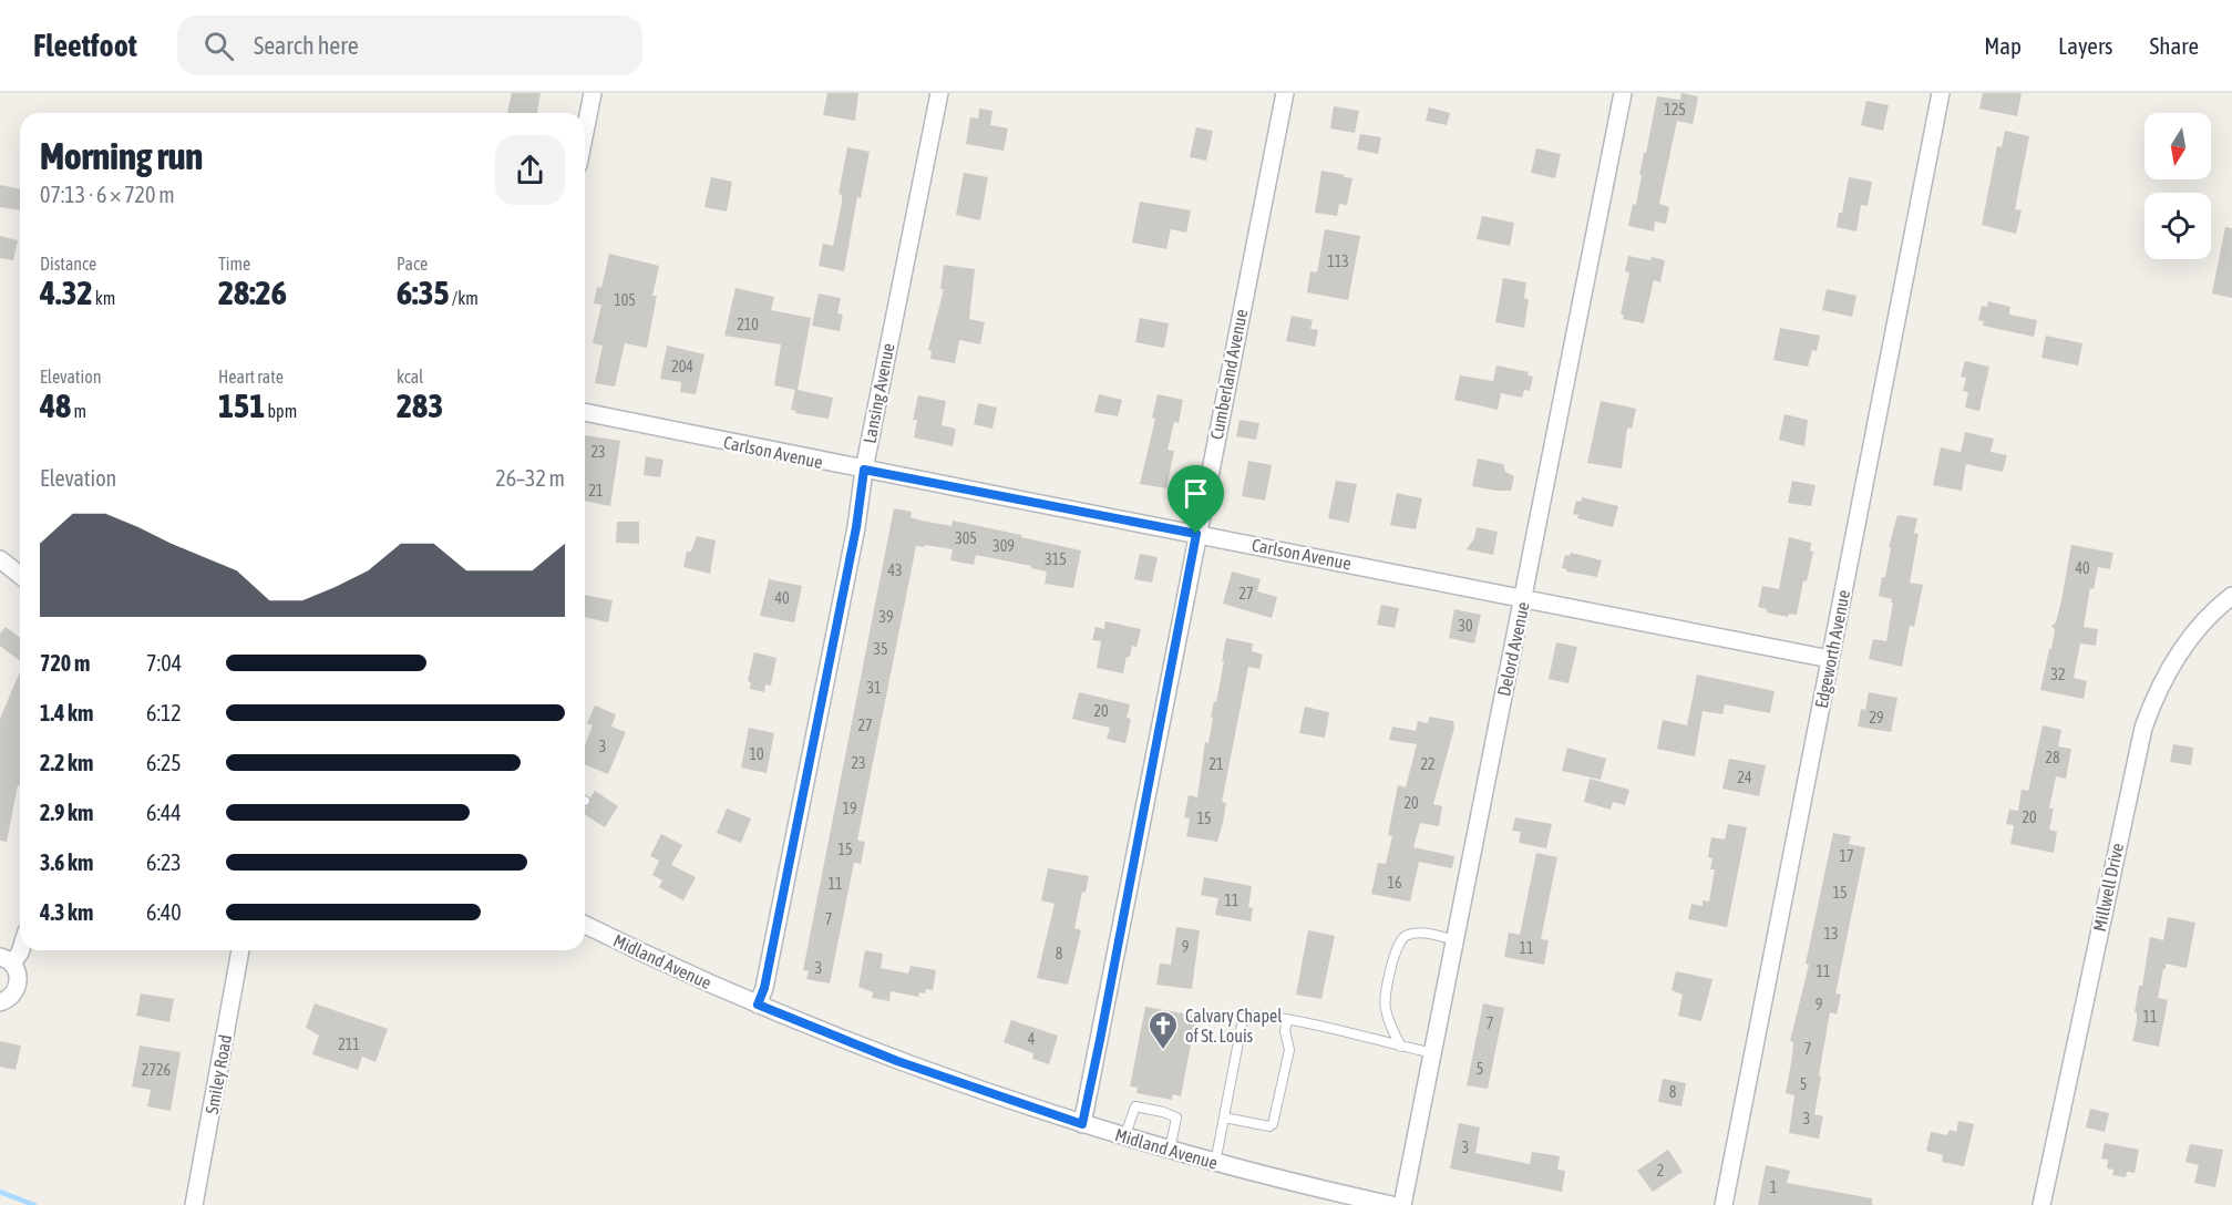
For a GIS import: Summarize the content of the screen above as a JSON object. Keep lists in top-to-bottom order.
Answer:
{
  "streets": {
    "street": [
      "Cumberland Avenue",
      "Lansing Avenue",
      "Carlson Avenue",
      "Delord Avenue",
      "Edgeworth Avenue",
      "Millwell Drive",
      "Midland Avenue",
      "Smiley Road"
    ]
  },
  "crossings": [
    ["Cumberland Avenue", "Carlson Avenue"],
    ["Cumberland Avenue", "Midland Avenue"],
    ["Lansing Avenue", "Carlson Avenue"],
    ["Lansing Avenue", "Midland Avenue"],
    ["Carlson Avenue", "Delord Avenue"],
    ["Carlson Avenue", "Edgeworth Avenue"]
  ],
  "places": {
    "church": ["Calvary Chapel of St. Louis"]
  },
  "house_numbers": [
    "125",
    "113",
    "105",
    "210",
    "204",
    "23",
    "21",
    "305",
    "309",
    "315",
    "40",
    "43",
    "27",
    "40",
    "39",
    "30",
    "35",
    "32",
    "31",
    "20",
    "29",
    "27",
    "3",
    "10",
    "28",
    "23",
    "21",
    "22",
    "24",
    "20",
    "19",
    "20",
    "15",
    "15",
    "17",
    "16",
    "11",
    "15",
    "11",
    "7",
    "13",
    "9",
    "11",
    "8",
    "3",
    "11",
    "9",
    "11",
    "7",
    "4",
    "211",
    "7",
    "5",
    "2726",
    "5",
    "8",
    "3",
    "3",
    "2",
    "1"
  ],
  "north": "bottom",
  "page": {
    "header": "Fleetfoot",
    "search": "Search here",
    "nav": ["Map", "Layers", "Share"],
    "heading": ["Morning run", "07:13 · 6 × 720 m"],
    "stats": [
      ["Distance", "4.32 km"],
      ["Time", "28:26"],
      ["Pace", "6:35 /km"],
      ["Elevation", "48 m"],
      ["Heart rate", "151 bpm"],
      ["kcal", "283"]
    ],
    "chart": ["Elevation", "26–32 m"],
    "list": [
      {
        "name": "720 m",
        "note": "7:04"
      },
      {
        "name": "1.4 km",
        "note": "6:12"
      },
      {
        "name": "2.2 km",
        "note": "6:25"
      },
      {
        "name": "2.9 km",
        "note": "6:44"
      },
      {
        "name": "3.6 km",
        "note": "6:23"
      },
      {
        "name": "4.3 km",
        "note": "6:40"
      }
    ]
  }
}
